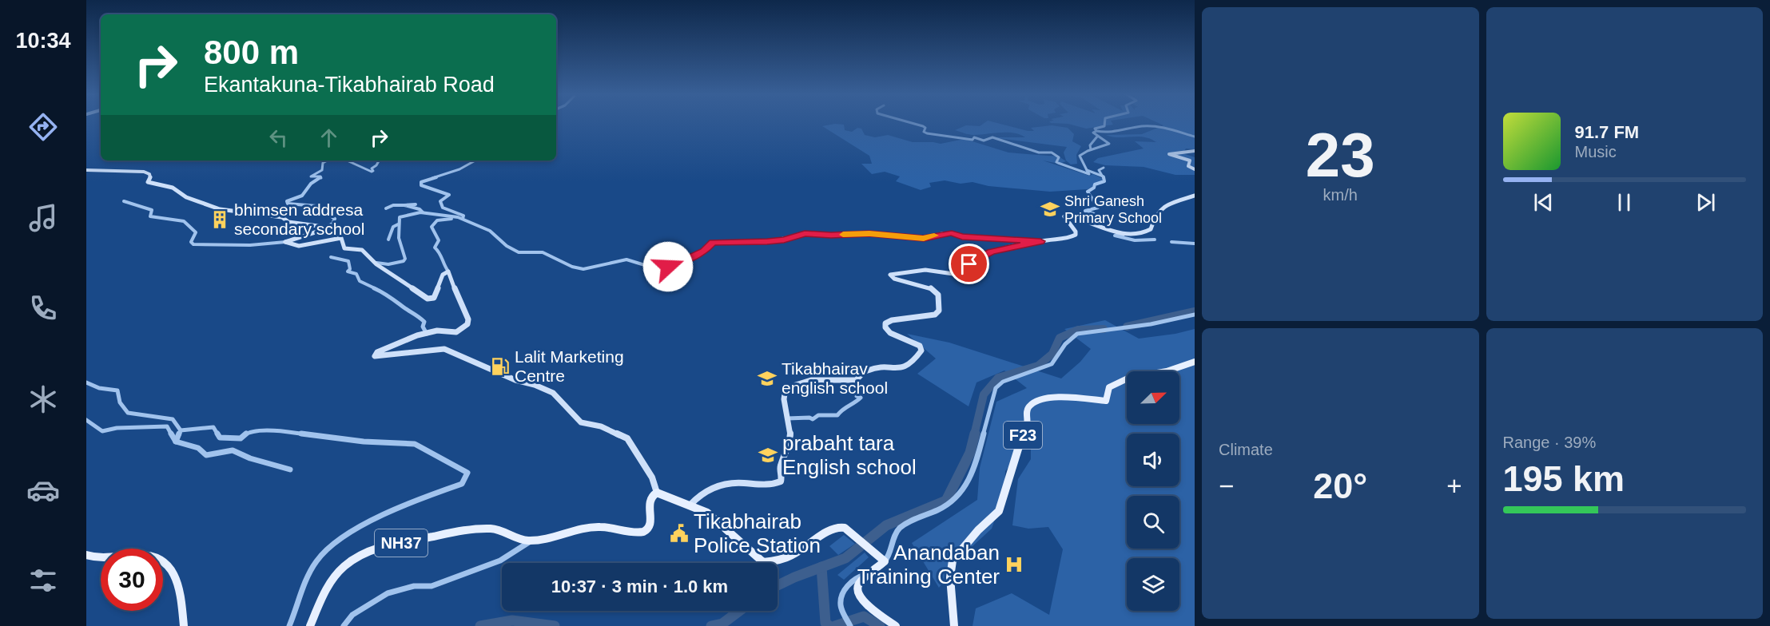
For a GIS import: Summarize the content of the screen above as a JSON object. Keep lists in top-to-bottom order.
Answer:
{
  "streets": {
    "main road": ["F23", "NH37"]
  },
  "places": {
    "school or university": ["Shri Ganesh Primary School", "Tikabhairav english school", "prabaht tara English school"],
    "building": ["bhimsen addresa secondary school"],
    "fuel station": ["Lalit Marketing Centre"],
    "public building": ["Tikabhairab Police Station"],
    "hospital": ["Anandaban Training Center"]
  },
  "north": "top right",
  "page": {
    "tabs": "10:34",
    "tile": [
      ["23", "km/h"],
      "Climate",
      ["Range · 39%", "195 km"]
    ],
    "turn": ["800 m", "Ekantakuna-Tikabhairab Road"],
    "song": ["91.7 FM", "Music"],
    "heat": ["−", "20°", "+"],
    "limit": "30",
    "trip": "10:37 · 3 min · 1.0 km"
  }
}
